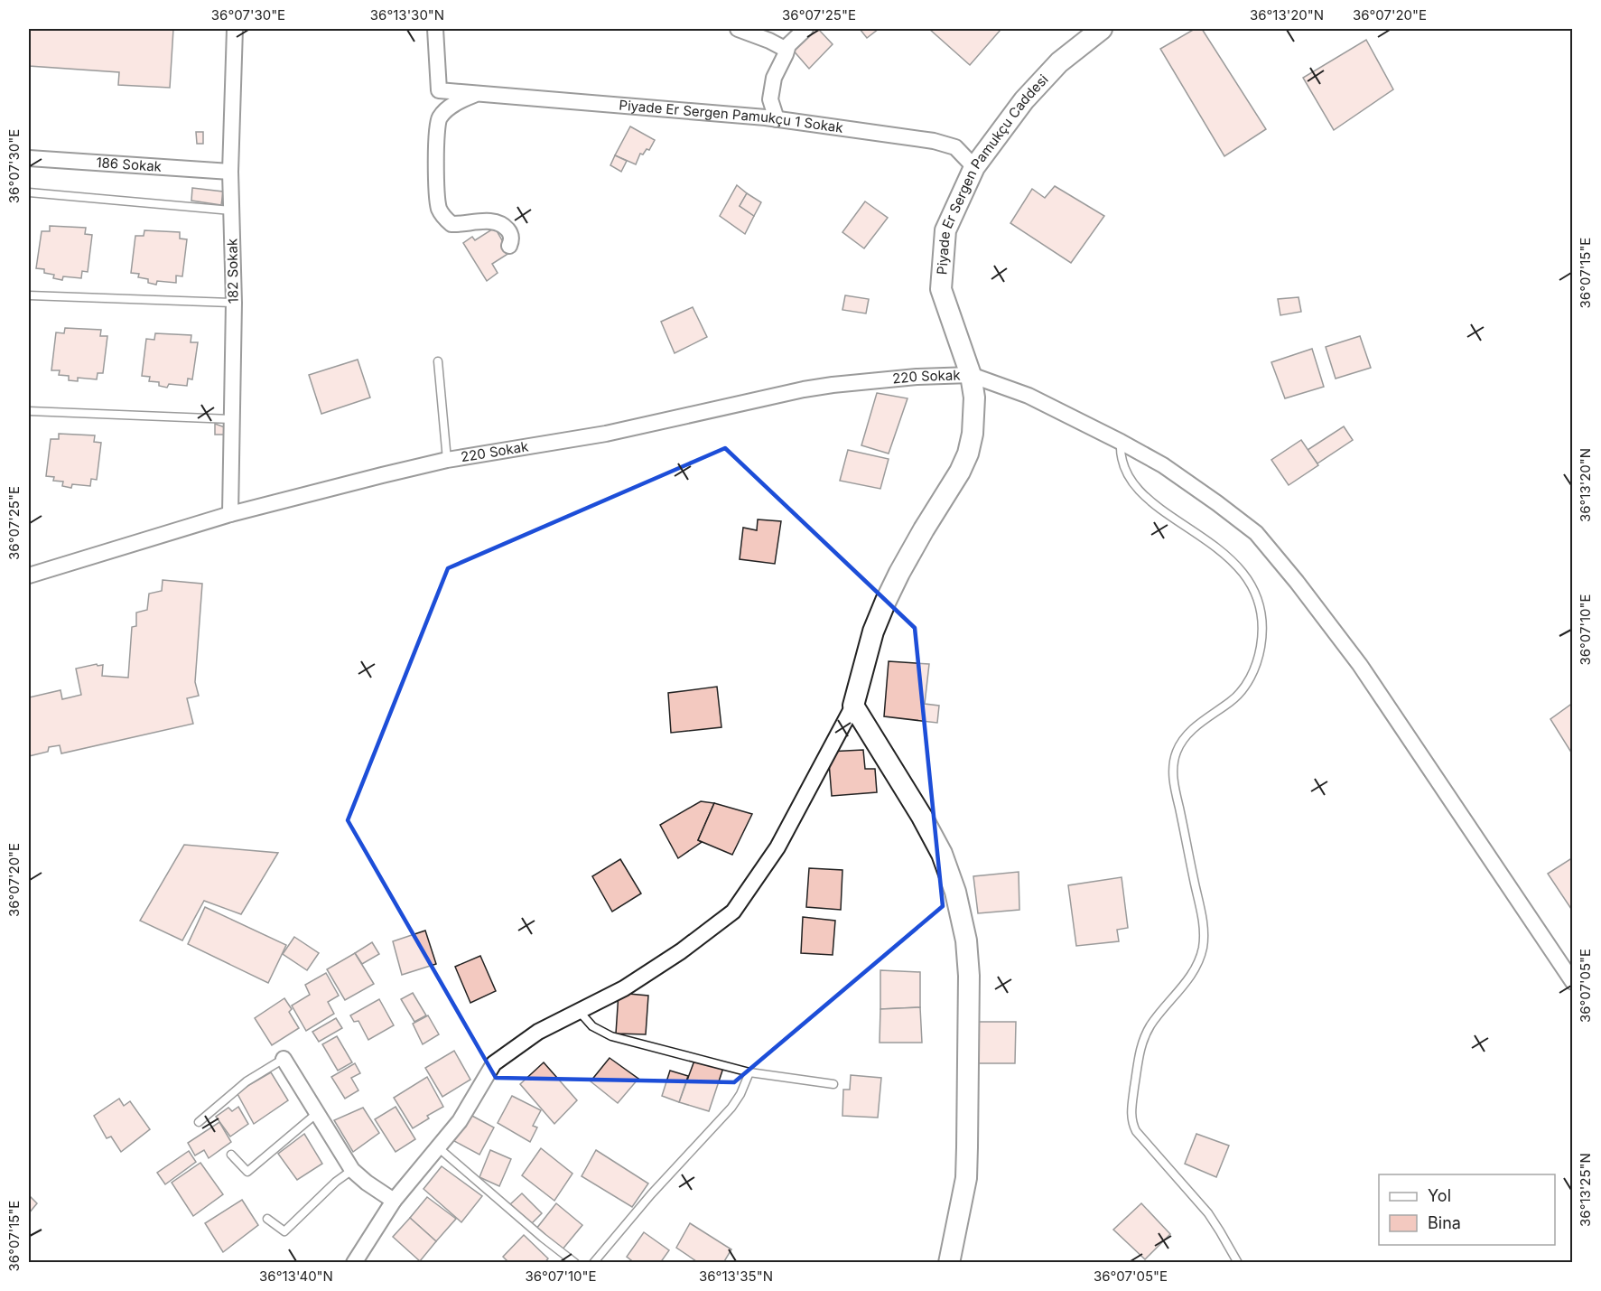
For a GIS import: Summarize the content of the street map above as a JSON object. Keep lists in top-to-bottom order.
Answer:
{
  "streets": {
    "street": [
      "Piyade Er Sergen Pamukçu 1 Sokak",
      "186 Sokak",
      "Piyade Er Sergen Pamukçu Caddesi",
      "182 Sokak",
      "220 Sokak"
    ]
  },
  "crossings": [
    ["Piyade Er Sergen Pamukçu 1 Sokak", "Piyade Er Sergen Pamukçu Caddesi"],
    ["186 Sokak", "182 Sokak"],
    ["Piyade Er Sergen Pamukçu Caddesi", "220 Sokak"],
    ["182 Sokak", "220 Sokak"]
  ],
  "legend": ["Yol", "Bina"],
  "coordinates": [
    "36°07'30\"E",
    "36°13'30\"N",
    "36°07'25\"E",
    "36°13'20\"N",
    "36°07'20\"E",
    "36°07'15\"E",
    "36°07'10\"E",
    "36°07'05\"E",
    "36°13'25\"N",
    "36°13'40\"N",
    "36°13'35\"N"
  ]
}
